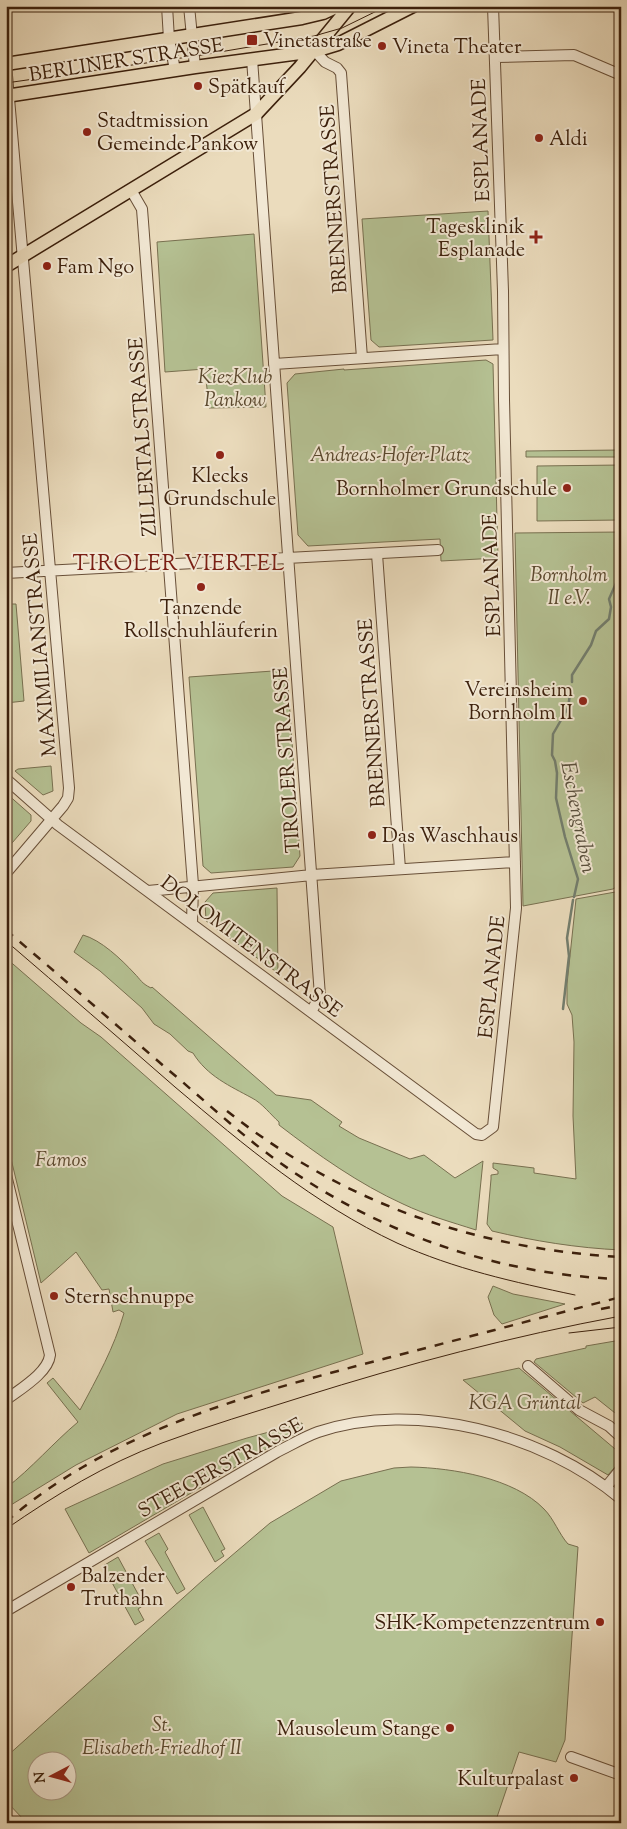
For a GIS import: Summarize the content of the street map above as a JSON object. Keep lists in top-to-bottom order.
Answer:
{
  "streets": {
    "main road": ["BERLINER STRASSE"],
    "street": [
      "ESPLANADE",
      "BRENNERSTRASSE",
      "ZILLERTALSTRASSE",
      "MAXIMILIANSTRASSE",
      "TIROLER STRASSE",
      "DOLOMITENSTRASSE",
      "STEEGERSTRASSE"
    ]
  },
  "crossings": [
    ["BERLINER STRASSE", "BRENNERSTRASSE"],
    ["BERLINER STRASSE", "MAXIMILIANSTRASSE"],
    ["BERLINER STRASSE", "TIROLER STRASSE"],
    ["ESPLANADE", "DOLOMITENSTRASSE"],
    ["ZILLERTALSTRASSE", "DOLOMITENSTRASSE"],
    ["MAXIMILIANSTRASSE", "DOLOMITENSTRASSE"],
    ["TIROLER STRASSE", "DOLOMITENSTRASSE"]
  ],
  "districts": ["TIROLER VIERTEL"],
  "water": ["Eschengraben"],
  "parks": [
    "KiezKlub Pankow",
    "Andreas-Hofer-Platz",
    "Bornholm II e.V.",
    "Famos",
    "KGA Grüntal",
    "St. Elisabeth-Friedhof II"
  ],
  "places": {
    "transit": ["Vinetastraße"],
    "other": [
      "Vineta Theater",
      "Spätkauf",
      "Stadtmission Gemeinde Pankow",
      "Aldi",
      "Fam Ngo",
      "Klecks Grundschule",
      "Bornholmer Grundschule",
      "Tanzende Rollschuhläuferin",
      "Vereinsheim Bornholm II",
      "Das Waschhaus",
      "Sternschnuppe",
      "Balzender Truthahn",
      "SHK-Kompetenzzentrum",
      "Mausoleum Stange",
      "Kulturpalast"
    ],
    "health": ["Tagesklinik Esplanade"]
  },
  "north": "left"
}
